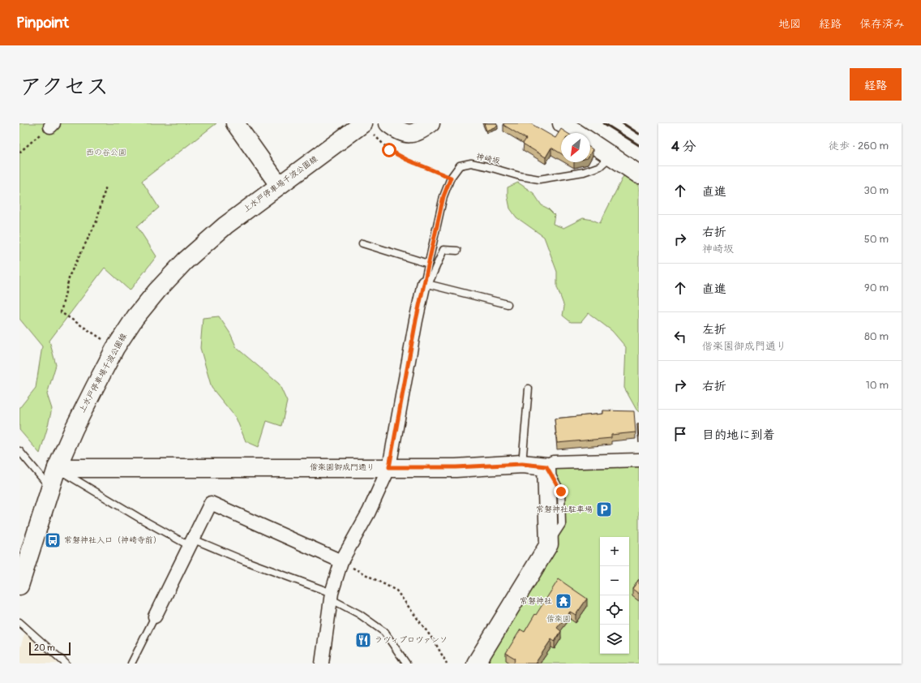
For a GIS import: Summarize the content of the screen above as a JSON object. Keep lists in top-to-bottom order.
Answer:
{
  "streets": {
    "street": ["上水戸停車場千波公園線", "偕楽園御成門通り"],
    "lane": ["神崎坂"]
  },
  "crossings": [
    ["上水戸停車場千波公園線", "偕楽園御成門通り"]
  ],
  "parks": ["西の谷公園", "偕楽園"],
  "places": {
    "parking": ["常磐神社駐車場"],
    "bus stop": ["常磐神社入口（神崎寺前）"],
    "temple": ["常磐神社"],
    "restaurant": ["ラヴィプロヴァンソ"]
  },
  "scale_bar": "20 m",
  "north": "bottom left",
  "page": {
    "header": "Pinpoint",
    "nav": ["地図", "経路", "保存済み"],
    "title": "アクセス",
    "buttons": "経路",
    "heading": ["4 分", "徒歩 · 260 m"],
    "list": [
      ["直進", "30 m"],
      ["右折", "神崎坂", "50 m"],
      ["直進", "90 m"],
      ["左折", "偕楽園御成門通り", "80 m"],
      ["右折", "10 m"],
      "目的地に到着"
    ],
    "map_buttons": ["+", "−"],
    "scale": "20 m"
  }
}
